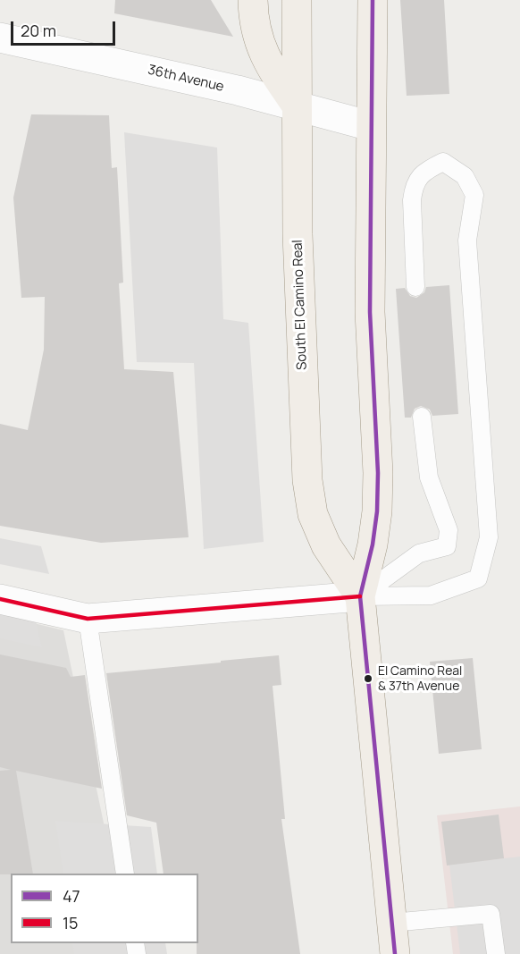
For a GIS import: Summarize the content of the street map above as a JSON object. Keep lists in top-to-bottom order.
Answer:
{
  "streets": {
    "main road": ["South El Camino Real"],
    "street": ["36th Avenue"]
  },
  "crossings": [
    ["36th Avenue", "South El Camino Real"]
  ],
  "places": ["El Camino Real & 37th Avenue"],
  "lines": ["transit line 47", "transit line 15"],
  "legend": ["47", "15"],
  "scale_bar": "20 m"
}
